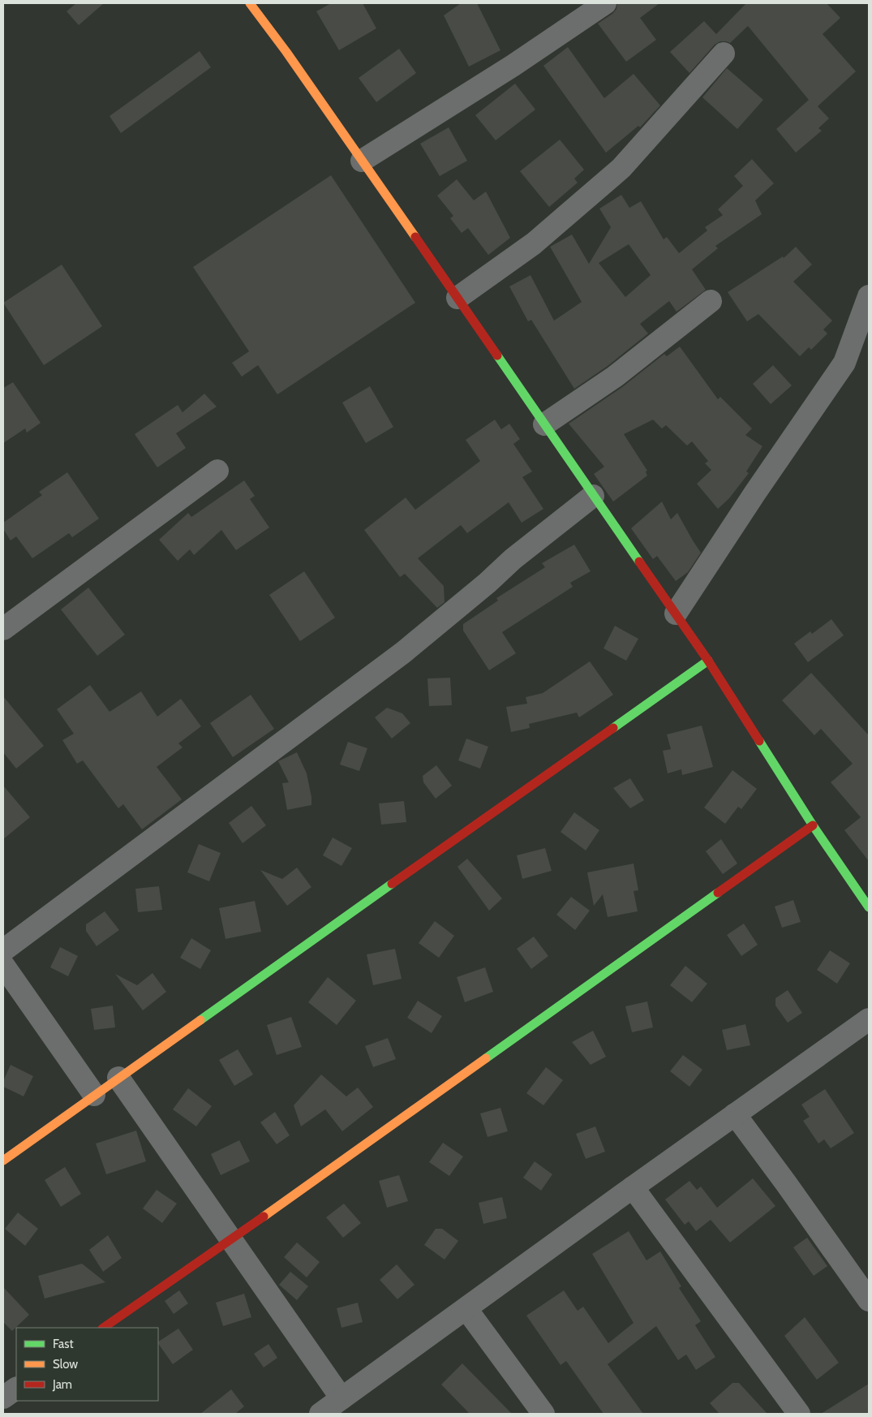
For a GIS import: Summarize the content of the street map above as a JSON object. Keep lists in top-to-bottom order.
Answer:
{
  "legend": ["Fast", "Slow", "Jam"]
}
